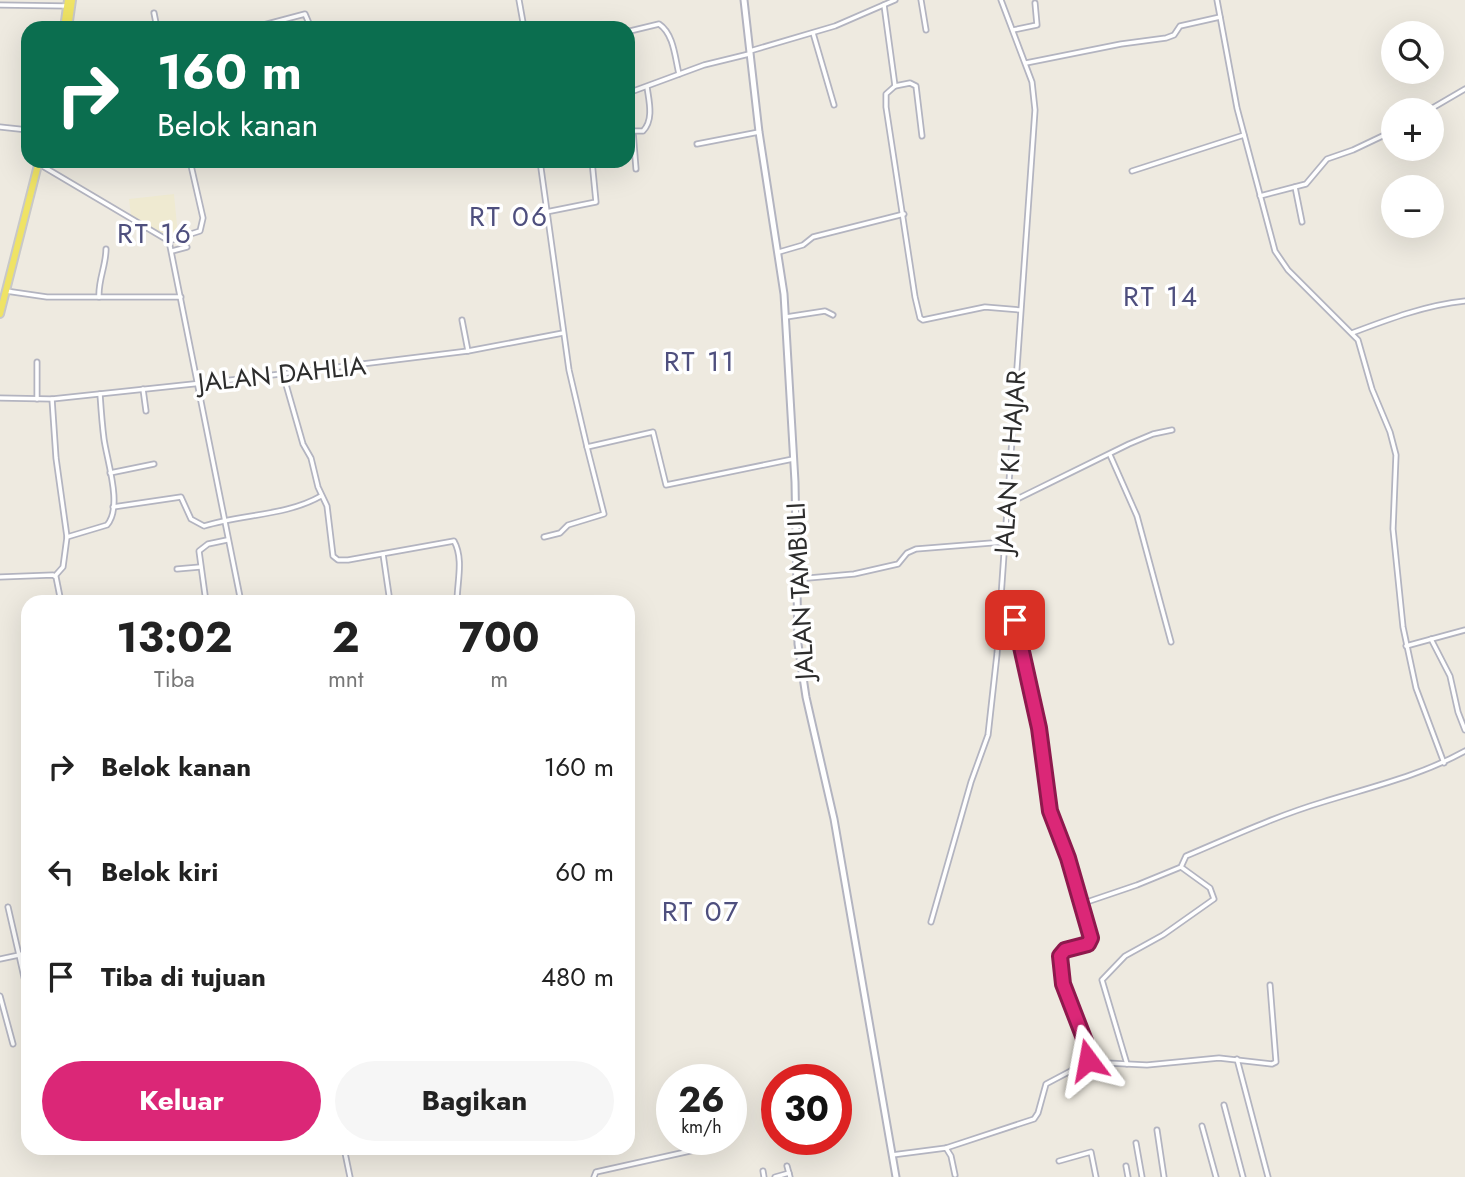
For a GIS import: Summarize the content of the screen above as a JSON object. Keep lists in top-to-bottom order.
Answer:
{
  "streets": {
    "street": ["JALAN DAHLIA", "JALAN KI HAJAR", "JALAN TAMBULI"]
  },
  "districts": [
    "RT 06",
    "RT 16",
    "RT 14",
    "RT 11",
    "RT 07"
  ],
  "page": {
    "map_buttons": ["+", "−"],
    "turn": ["160 m", "Belok kanan"],
    "eta": [
      "13:02",
      "Tiba",
      "2",
      "mnt",
      "700",
      "m"
    ],
    "list": [
      {
        "name": "Belok kanan",
        "value": "160 m"
      },
      {
        "name": "Belok kiri",
        "value": "60 m"
      },
      {
        "name": "Tiba di tujuan",
        "value": "480 m"
      }
    ],
    "buttons": ["Keluar", "Bagikan"],
    "speed": "26 km/h",
    "limit": "30"
  }
}
